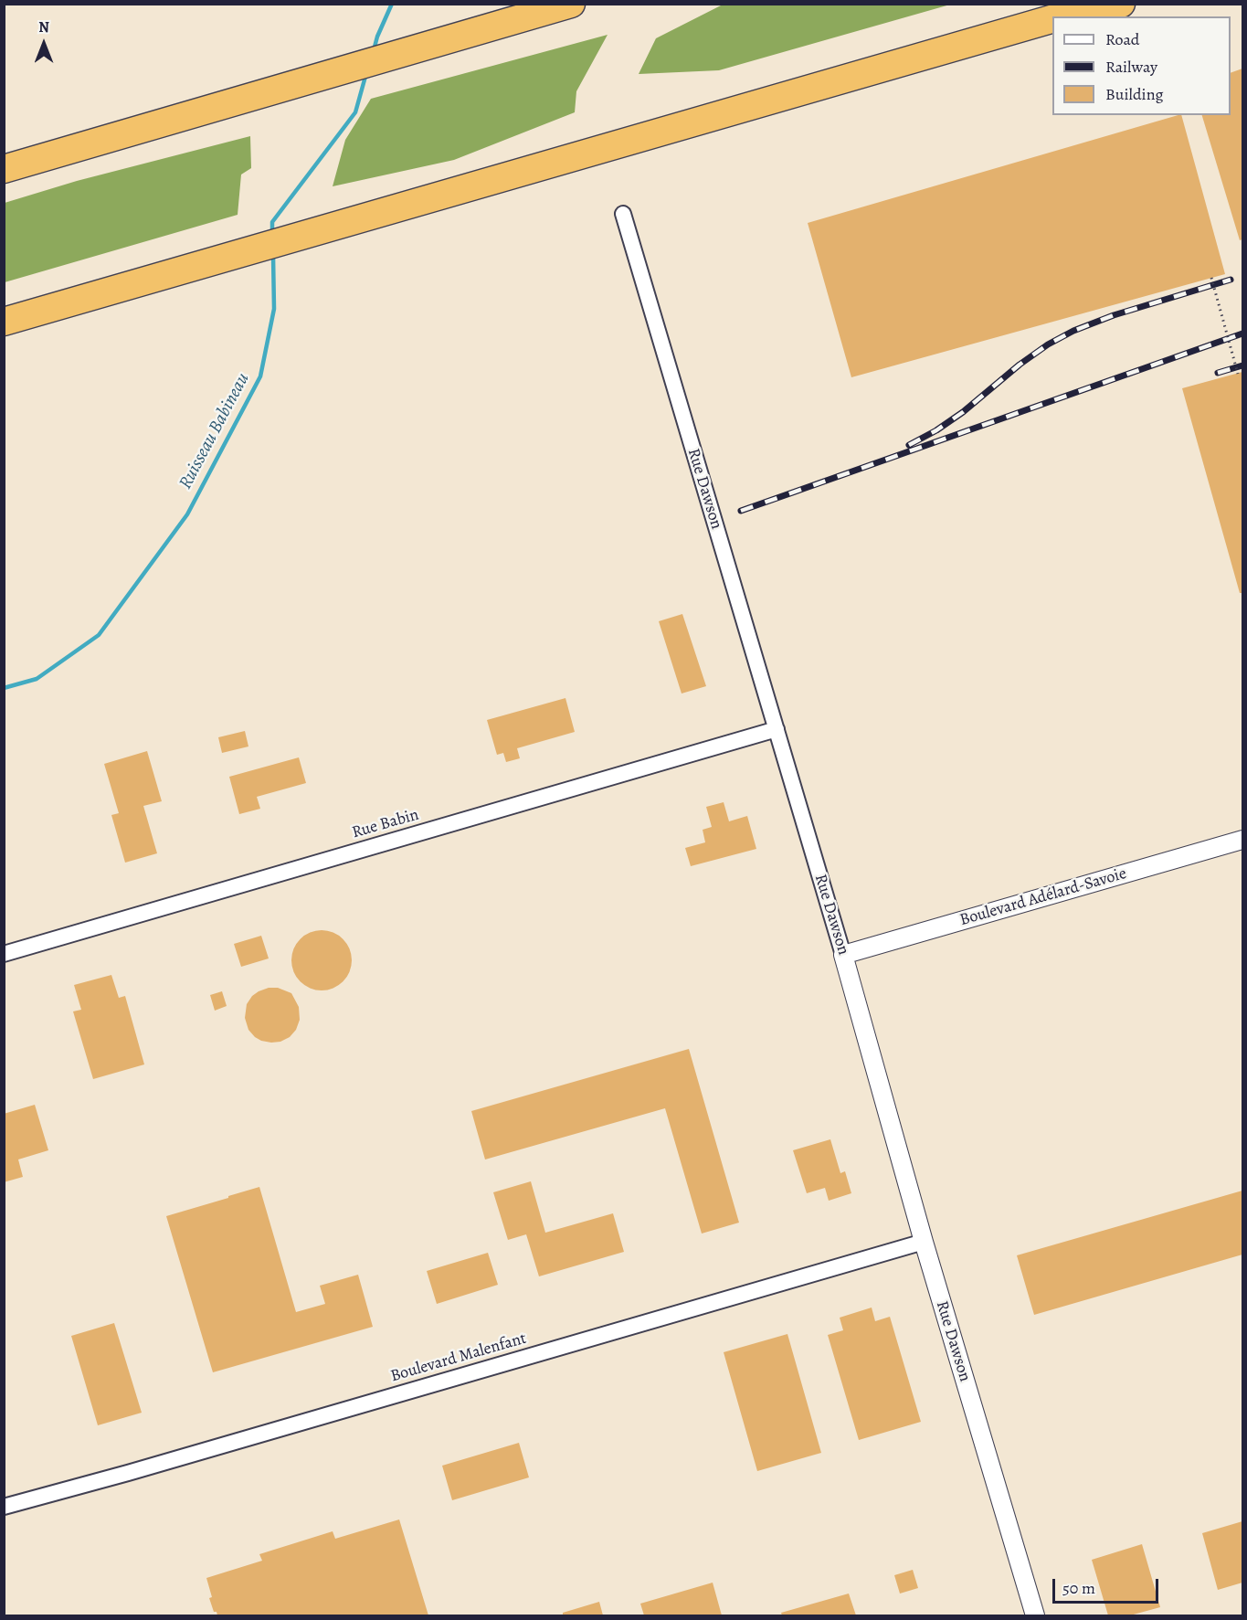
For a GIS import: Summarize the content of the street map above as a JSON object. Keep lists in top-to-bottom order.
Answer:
{
  "streets": {
    "street": [
      "Rue Dawson",
      "Rue Babin",
      "Boulevard Adélard-Savoie",
      "Boulevard Malenfant"
    ]
  },
  "crossings": [
    ["Rue Dawson", "Rue Babin"],
    ["Rue Dawson", "Boulevard Adélard-Savoie"],
    ["Rue Dawson", "Boulevard Malenfant"]
  ],
  "water": ["Ruisseau Babineau"],
  "legend": ["Road", "Railway", "Building"],
  "scale_bar": "50 m",
  "north": "top"
}
